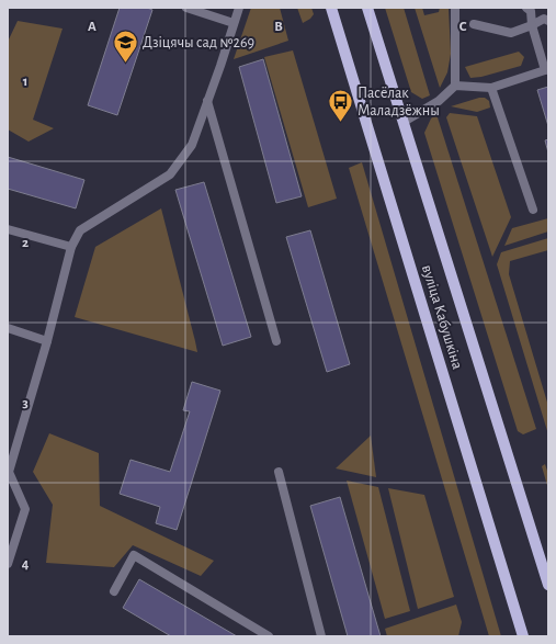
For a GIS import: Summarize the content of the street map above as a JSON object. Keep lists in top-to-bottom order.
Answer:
{
  "streets": {
    "main road": ["вуліца Кабушкіна"]
  },
  "places": {
    "school or university": ["Дзіцячы сад №269"],
    "bus stop": ["Пасёлак Маладзёжны"]
  },
  "grid": {
    "columns": ["A", "B", "C"],
    "rows": [
      "1",
      "2",
      "3",
      "4"
    ]
  }
}
